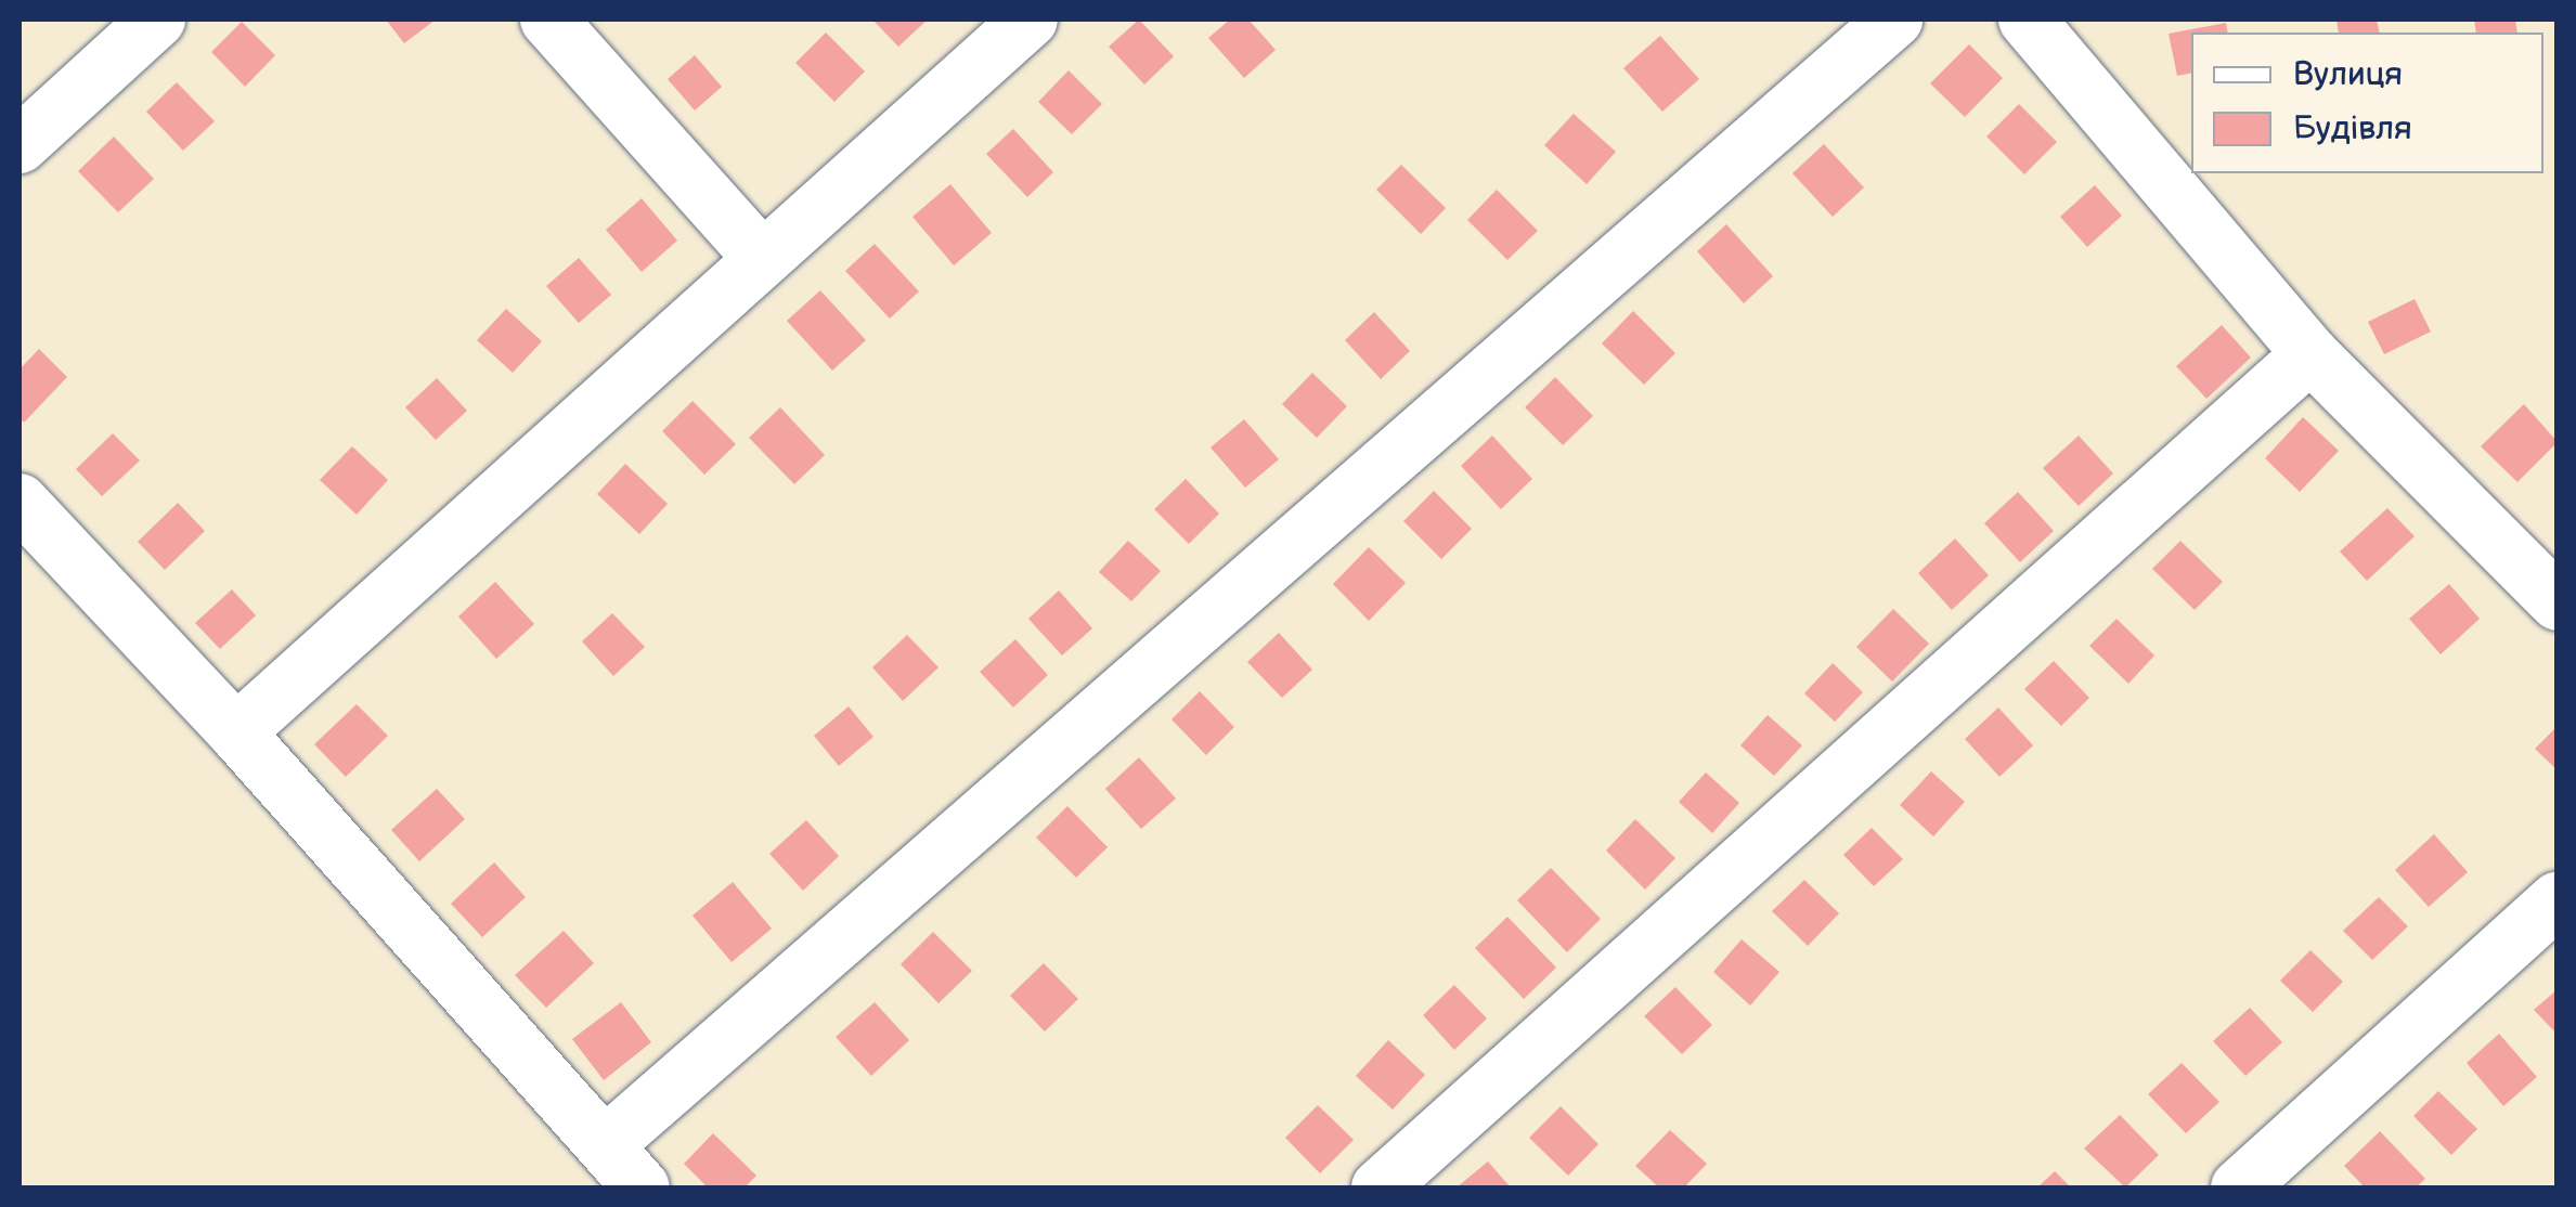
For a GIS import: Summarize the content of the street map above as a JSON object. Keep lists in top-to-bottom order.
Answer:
{
  "legend": ["Вулиця", "Будівля"]
}
